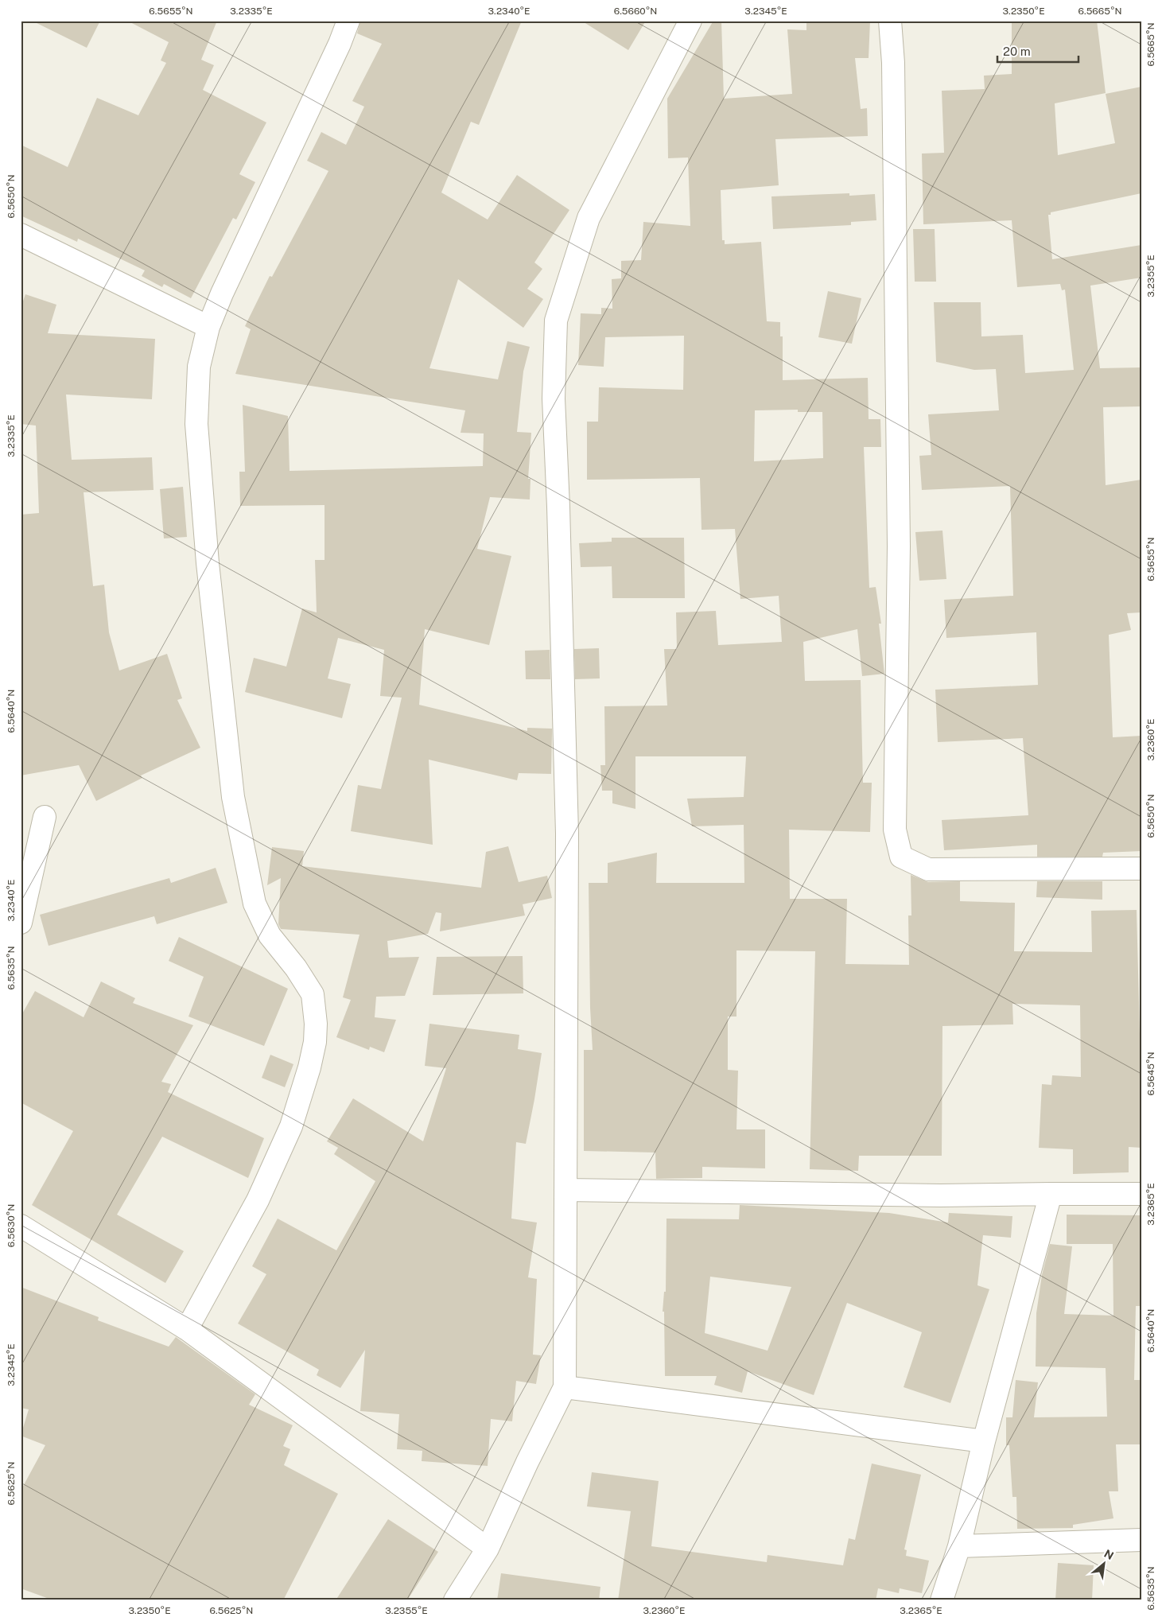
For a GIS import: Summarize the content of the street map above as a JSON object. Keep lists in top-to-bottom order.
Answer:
{
  "scale_bar": "20 m",
  "north": "top right",
  "coordinates": [
    "6.5655°N",
    "3.2335°E",
    "3.2340°E",
    "6.5660°N",
    "3.2345°E",
    "3.2350°E",
    "6.5665°N",
    "6.5650°N",
    "3.2355°E",
    "6.5640°N",
    "3.2360°E",
    "6.5635°N",
    "6.5645°N",
    "3.2365°E",
    "6.5630°N",
    "6.5625°N"
  ]
}
